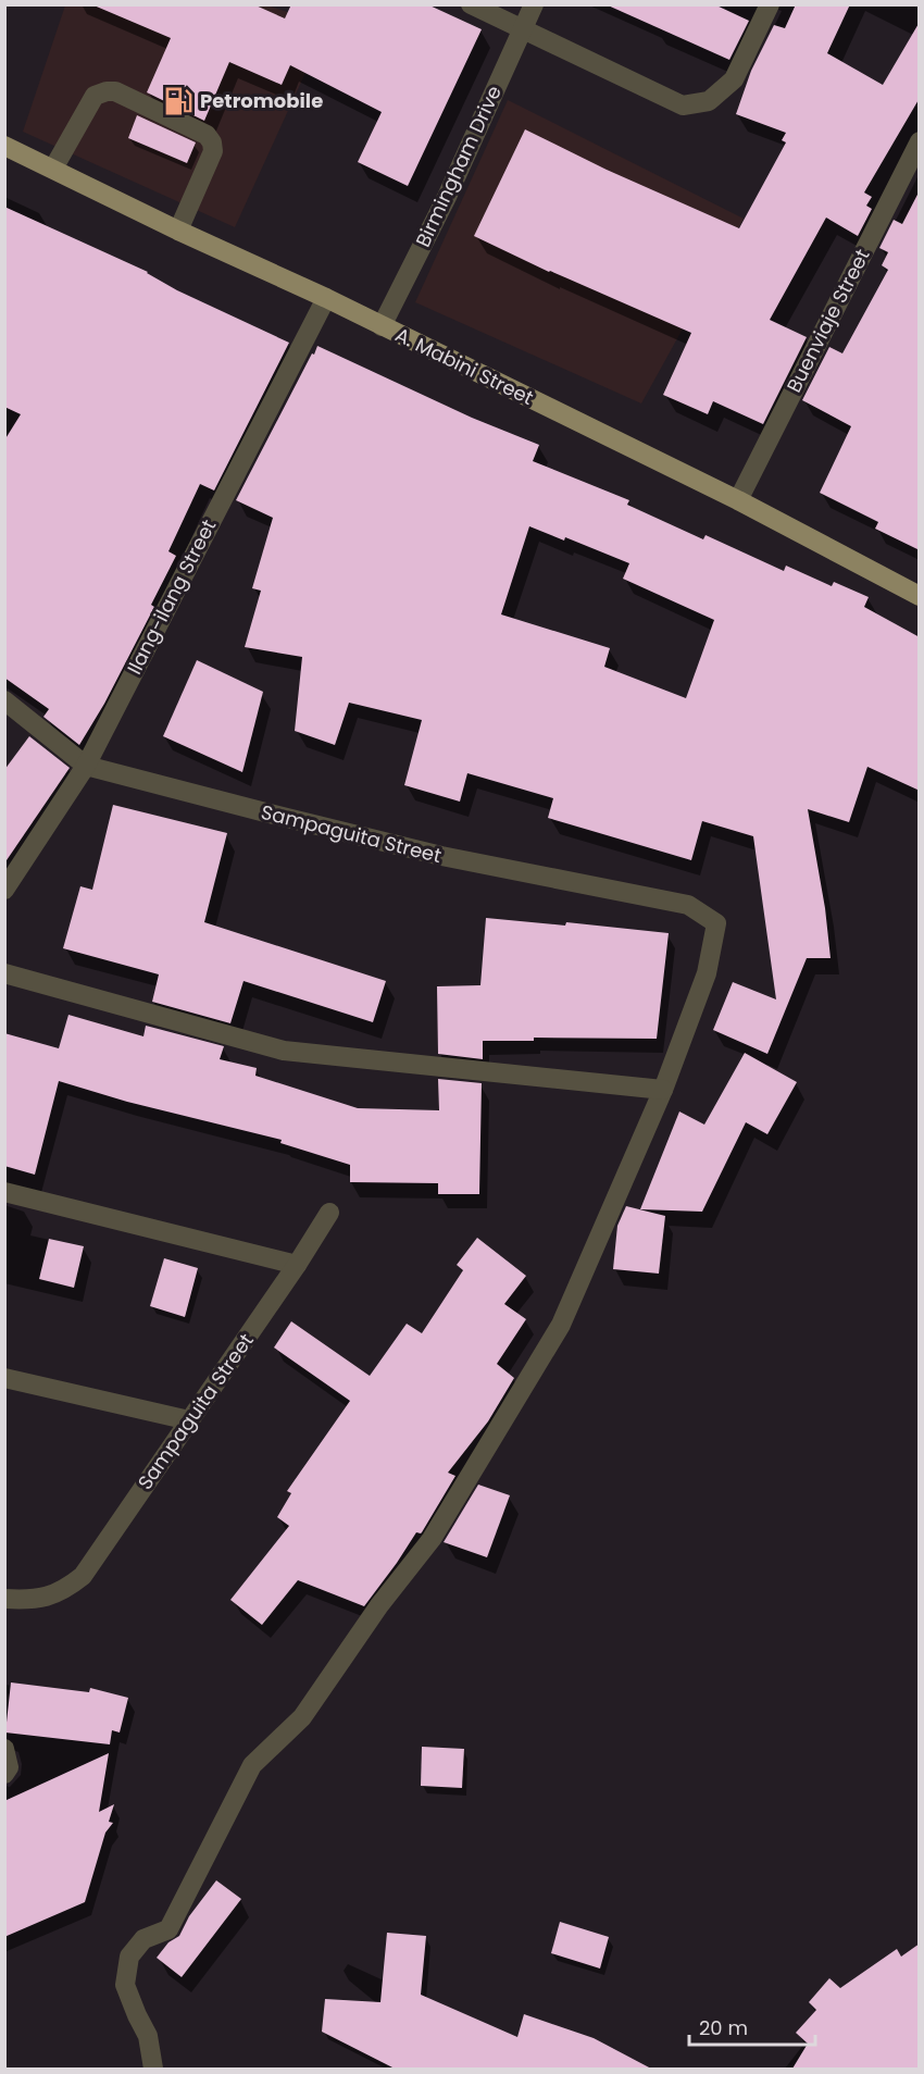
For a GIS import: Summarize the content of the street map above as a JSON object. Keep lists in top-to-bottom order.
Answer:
{
  "streets": {
    "main road": ["A. Mabini Street"],
    "street": [
      "Birmingham Drive",
      "Buenviaje Street",
      "Ilang-ilang Street",
      "Sampaguita Street"
    ]
  },
  "crossings": [
    ["Birmingham Drive", "A. Mabini Street"],
    ["Buenviaje Street", "A. Mabini Street"],
    ["A. Mabini Street", "Ilang-ilang Street"],
    ["Ilang-ilang Street", "Sampaguita Street"]
  ],
  "places": {
    "fuel station": ["Petromobile"]
  },
  "scale_bar": "20 m"
}
